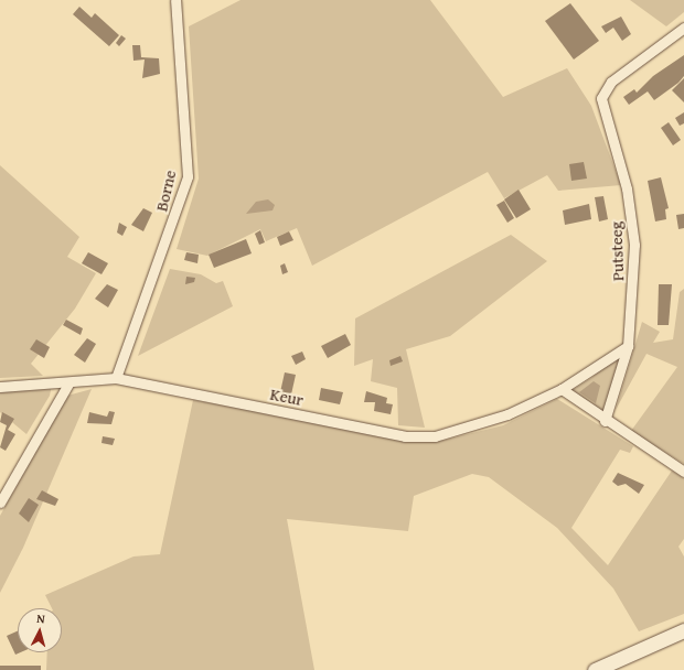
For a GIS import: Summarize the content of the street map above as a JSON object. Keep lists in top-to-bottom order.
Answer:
{
  "streets": {
    "street": ["Borne", "Putsteeg", "Keur"]
  },
  "crossings": [
    ["Borne", "Keur"],
    ["Putsteeg", "Keur"]
  ],
  "north": "top"
}
